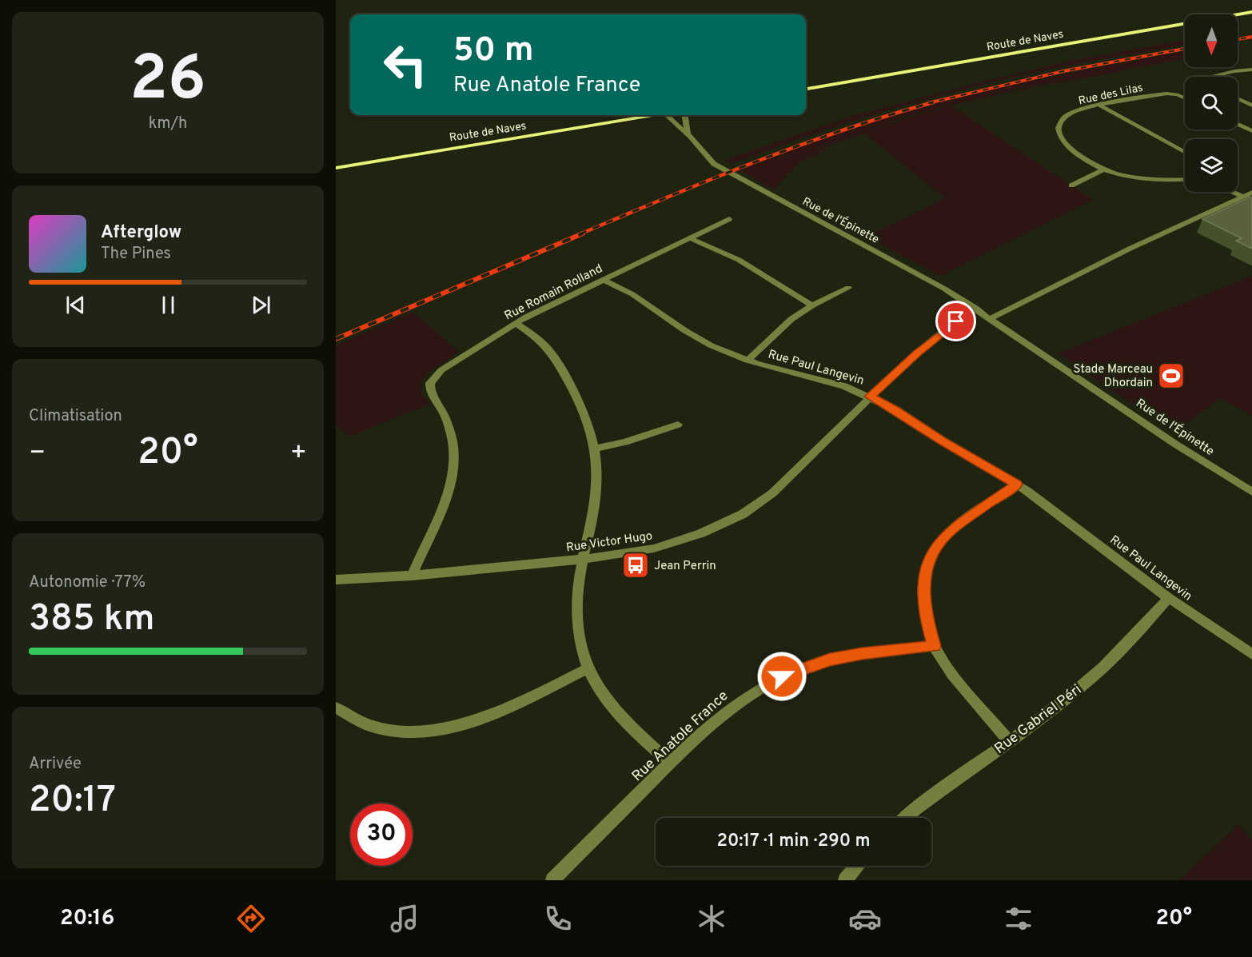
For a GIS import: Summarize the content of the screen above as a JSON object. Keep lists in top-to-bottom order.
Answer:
{
  "streets": {
    "main road": ["Route de Naves"],
    "street": [
      "Rue des Lilas",
      "Rue de l'Épinette",
      "Rue Romain Rolland",
      "Rue Paul Langevin",
      "Rue Victor Hugo",
      "Rue Gabriel Péri",
      "Rue Anatole France"
    ]
  },
  "crossings": [
    ["Rue de l'Épinette", "Rue Victor Hugo"],
    ["Rue Romain Rolland", "Rue Paul Langevin"],
    ["Rue Romain Rolland", "Rue Victor Hugo"],
    ["Rue Paul Langevin", "Rue Victor Hugo"],
    ["Rue Paul Langevin", "Rue Gabriel Péri"]
  ],
  "places": {
    "sports": ["Stade Marceau Dhordain"],
    "bus stop": ["Jean Perrin"]
  },
  "north": "bottom",
  "page": {
    "tile": [
      ["26", "km/h"],
      "Climatisation",
      ["Autonomie · 77%", "385 km"],
      ["Arrivée", "20:17"]
    ],
    "turn": ["50 m", "Rue Anatole France"],
    "song": ["Afterglow", "The Pines"],
    "heat": ["−", "20°", "+"],
    "limit": "30",
    "trip": "20:17 · 1 min · 290 m",
    "tabs": ["20:16", "20°"]
  }
}
